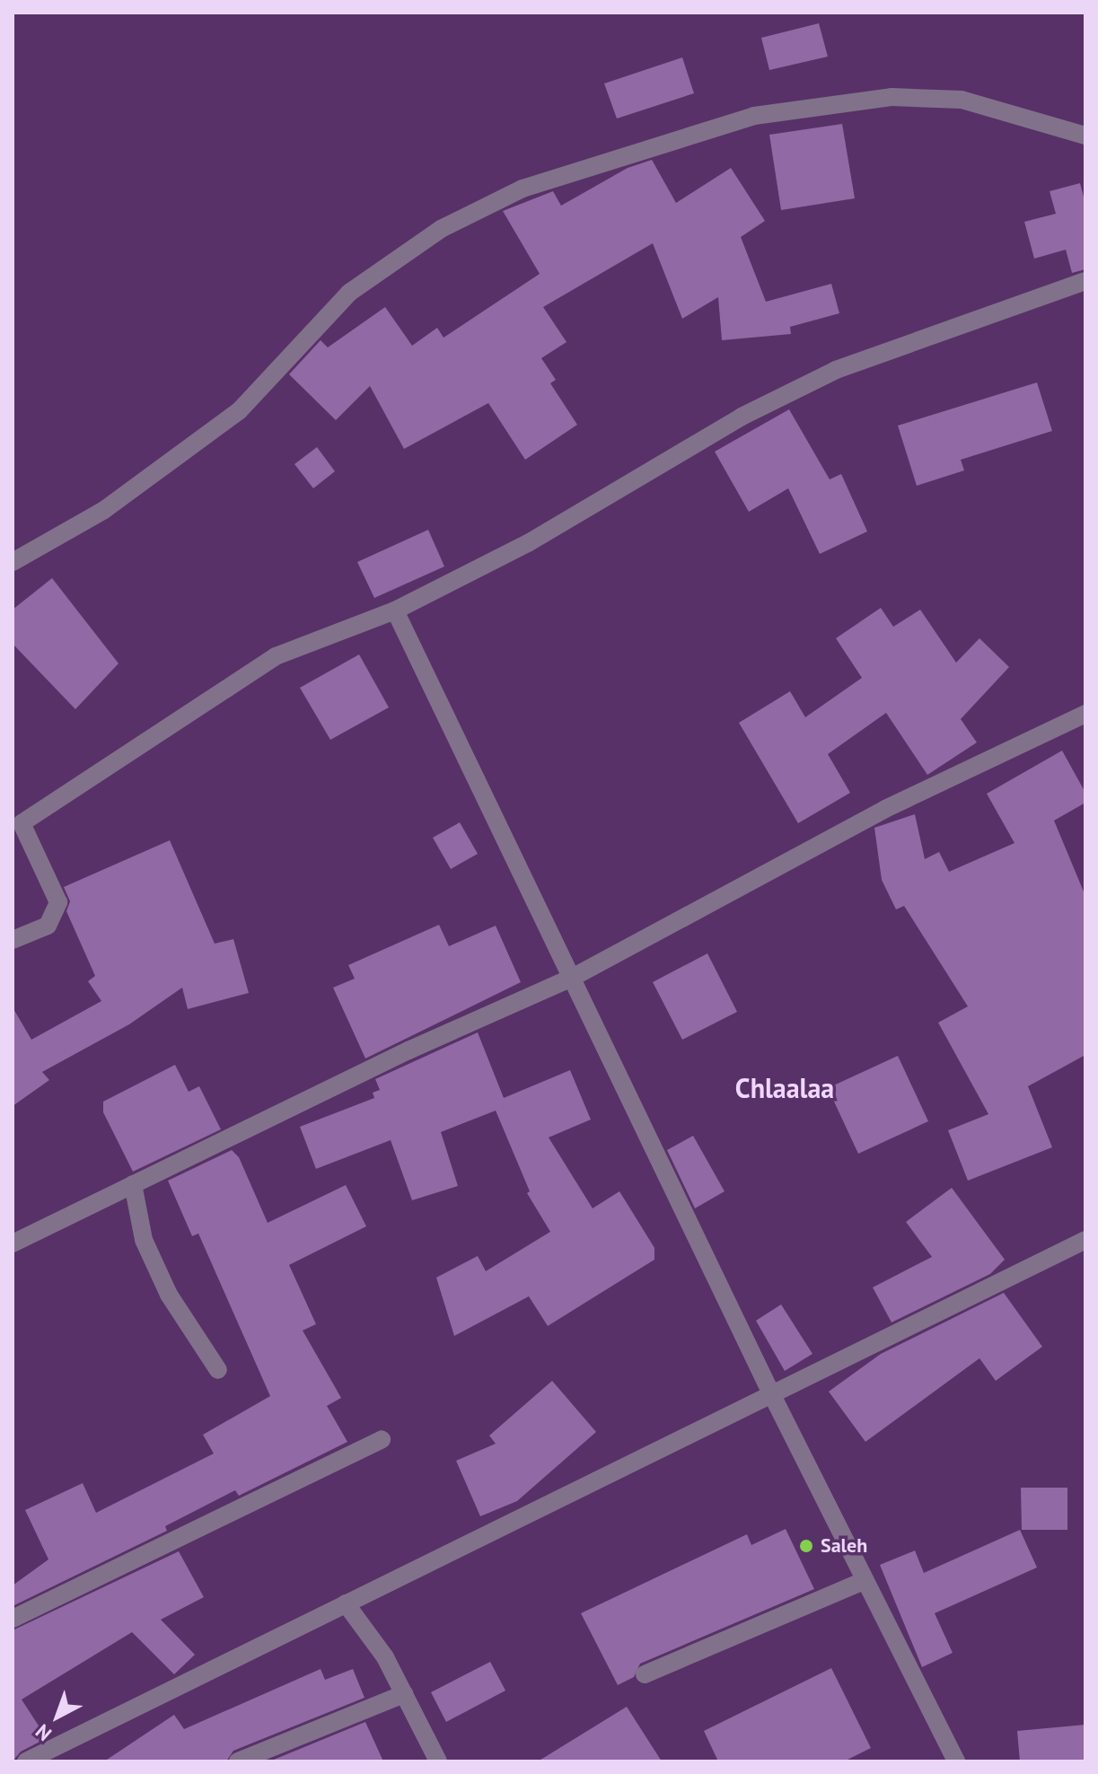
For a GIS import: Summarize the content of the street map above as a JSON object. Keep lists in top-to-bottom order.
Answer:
{
  "districts": ["Chlaalaa"],
  "places": ["Saleh"],
  "north": "bottom left"
}
